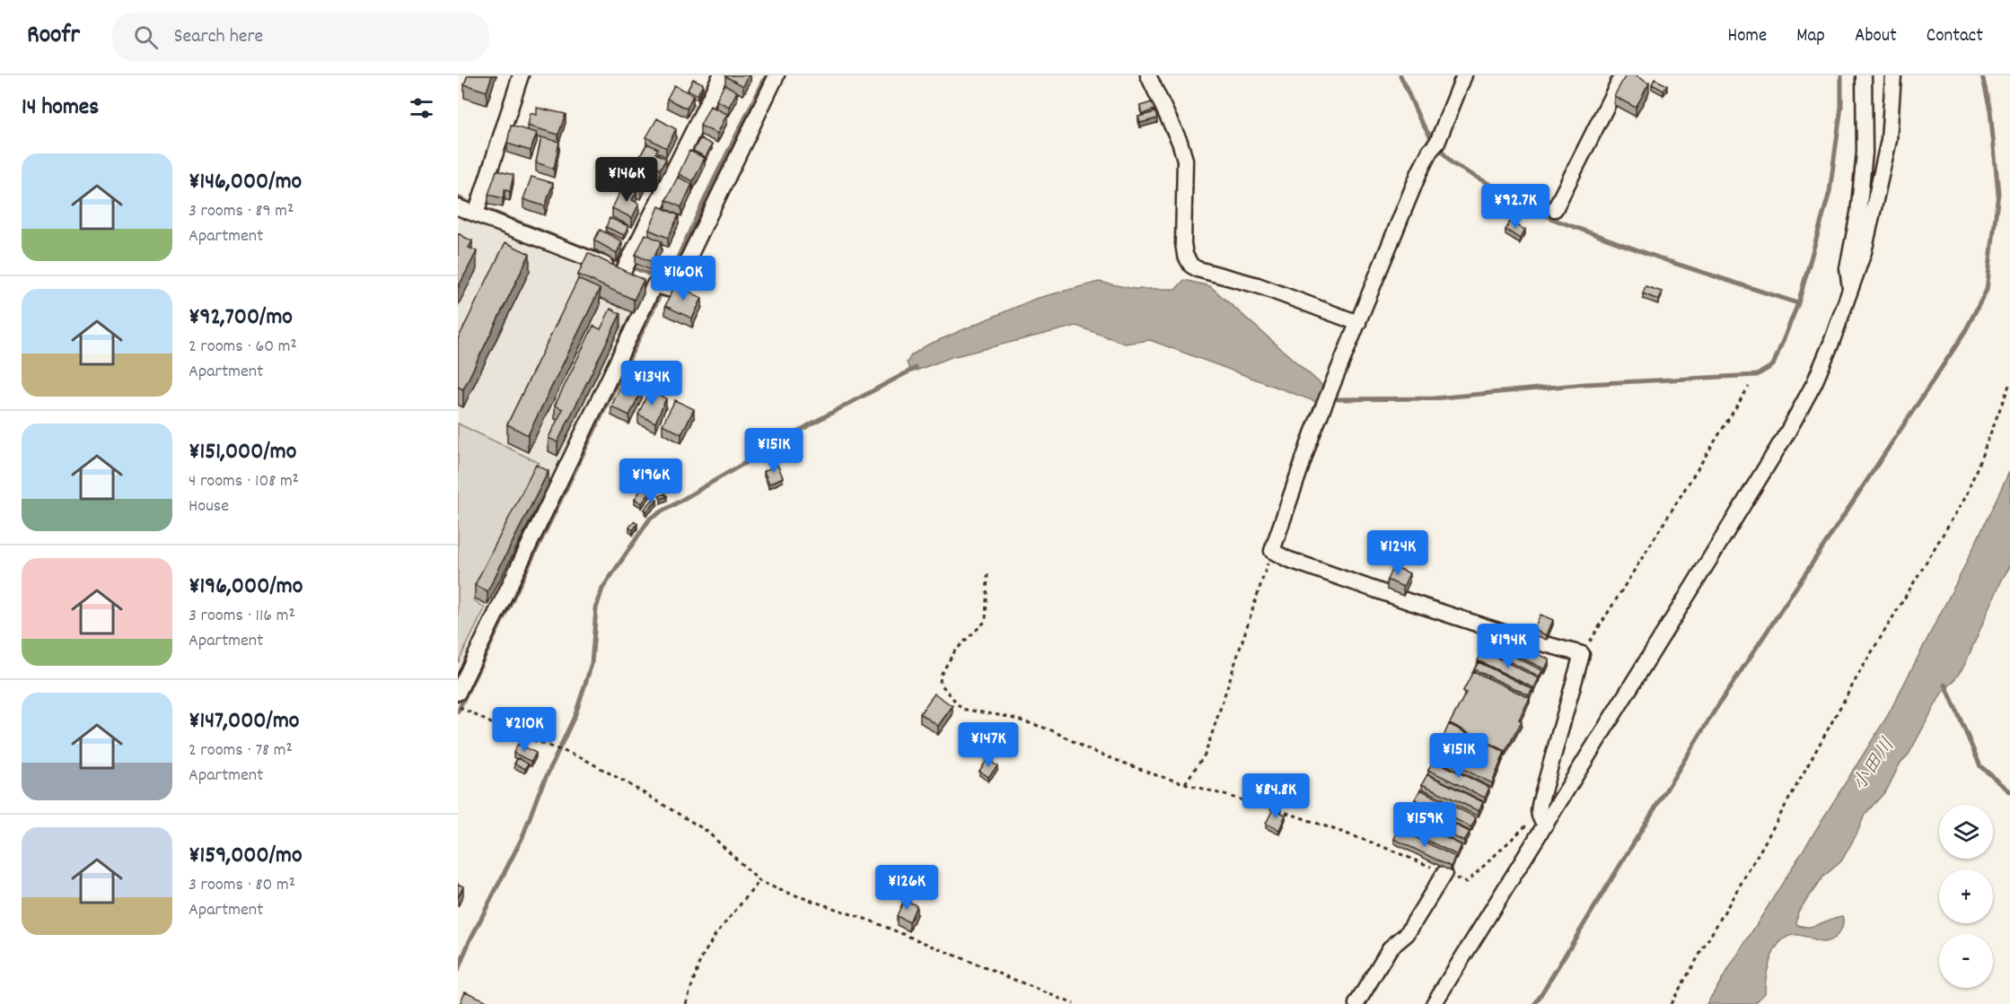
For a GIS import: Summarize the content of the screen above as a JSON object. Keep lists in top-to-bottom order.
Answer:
{
  "water": ["小田川"],
  "page": {
    "header": "Roofr",
    "search": "Search here",
    "nav": [
      "Home",
      "Map",
      "About",
      "Contact"
    ],
    "heading": "14 homes",
    "list": [
      {
        "name": "¥146,000/mo",
        "note": "3 rooms · 89 m² · Apartment"
      },
      {
        "name": "¥92,700/mo",
        "note": "2 rooms · 60 m² · Apartment"
      },
      {
        "name": "¥151,000/mo",
        "note": "4 rooms · 108 m² · House"
      },
      {
        "name": "¥196,000/mo",
        "note": "3 rooms · 116 m² · Apartment"
      },
      {
        "name": "¥147,000/mo",
        "note": "2 rooms · 78 m² · Apartment"
      },
      {
        "name": "¥159,000/mo",
        "note": "3 rooms · 80 m² · Apartment"
      }
    ],
    "price": [
      "¥146K",
      "¥92.7K",
      "¥160K",
      "¥134K",
      "¥151K",
      "¥196K",
      "¥124K",
      "¥194K",
      "¥210K",
      "¥147K",
      "¥151K",
      "¥84.8K",
      "¥159K",
      "¥126K"
    ],
    "map_buttons": ["+", "−"]
  }
}
